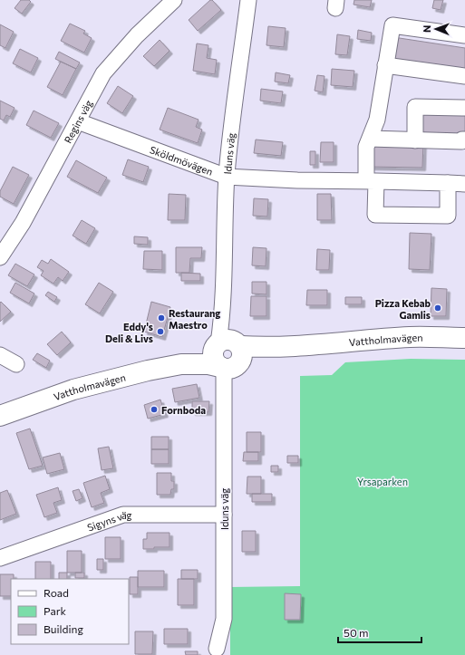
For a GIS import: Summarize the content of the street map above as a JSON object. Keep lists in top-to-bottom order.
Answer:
{
  "streets": {
    "main road": ["Vattholmavägen"],
    "street": [
      "Regins väg",
      "Iduns väg",
      "Sköldmövägen",
      "Sigyns väg"
    ]
  },
  "crossings": [
    ["Regins väg", "Sköldmövägen"],
    ["Iduns väg", "Sköldmövägen"],
    ["Iduns väg", "Vattholmavägen"],
    ["Iduns väg", "Sigyns väg"]
  ],
  "parks": ["Yrsaparken"],
  "places": [
    "Pizza Kebab Gamlis",
    "Restaurang Maestro",
    "Eddy's Deli & Livs",
    "Fornboda"
  ],
  "legend": ["Road", "Park", "Building"],
  "scale_bar": "50 m",
  "north": "left"
}
